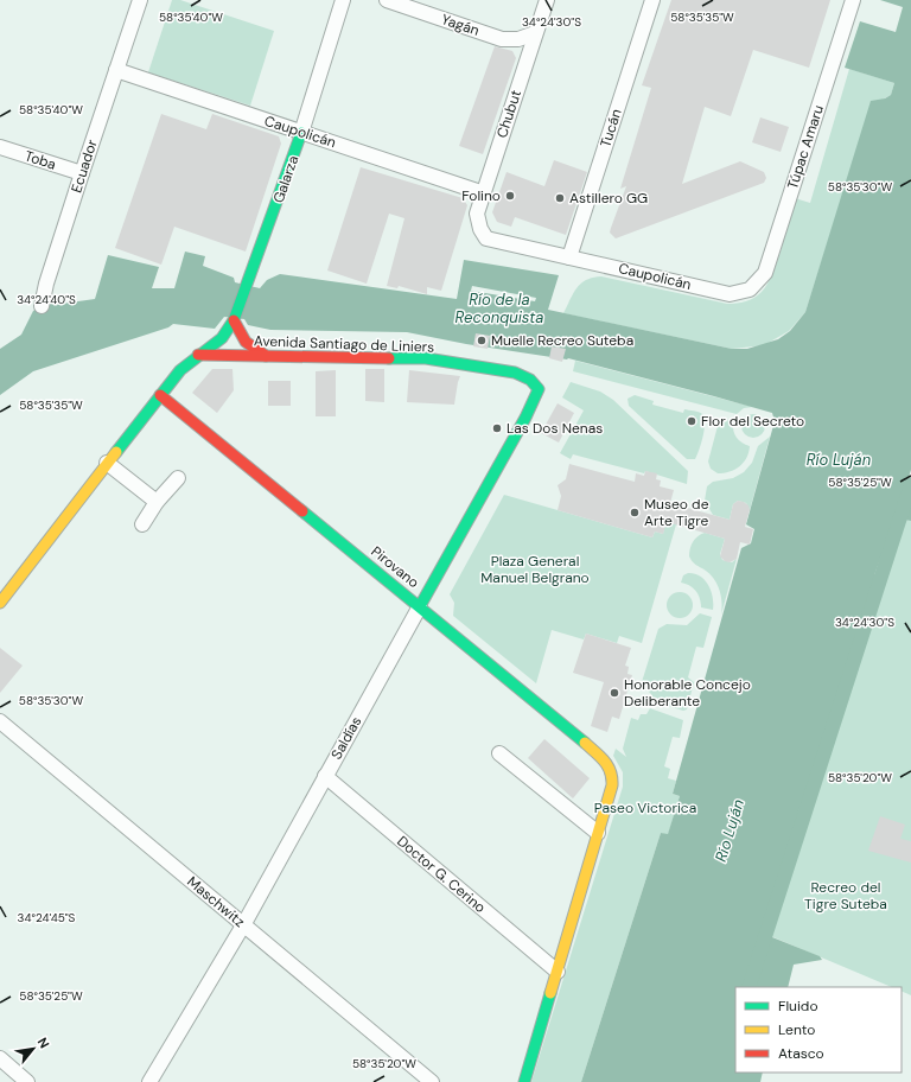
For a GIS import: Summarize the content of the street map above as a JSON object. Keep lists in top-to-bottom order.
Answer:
{
  "streets": {
    "street": [
      "Yagán",
      "Chubut",
      "Tucán",
      "Caupolicán",
      "Túpac Amaru",
      "Toba",
      "Ecuador",
      "Galarza",
      "Avenida Santiago de Liniers",
      "Pirovano",
      "Saldías",
      "Doctor G. Cerino",
      "Maschwitz"
    ]
  },
  "crossings": [
    ["Yagán", "Chubut"],
    ["Chubut", "Caupolicán"],
    ["Tucán", "Caupolicán"],
    ["Caupolicán", "Túpac Amaru"],
    ["Caupolicán", "Ecuador"],
    ["Caupolicán", "Galarza"],
    ["Toba", "Ecuador"],
    ["Avenida Santiago de Liniers", "Saldías"],
    ["Pirovano", "Saldías"],
    ["Saldías", "Doctor G. Cerino"],
    ["Saldías", "Maschwitz"]
  ],
  "water": ["Río de la Reconquista", "Río Luján"],
  "parks": ["Plaza General Manuel Belgrano", "Paseo Victorica", "Recreo del Tigre Suteba"],
  "places": [
    "Folino",
    "Astillero GG",
    "Muelle Recreo Suteba",
    "Flor del Secreto",
    "Las Dos Nenas",
    "Museo de Arte Tigre",
    "Honorable Concejo Deliberante"
  ],
  "legend": ["Fluido", "Lento", "Atasco"],
  "north": "top right",
  "coordinates": [
    "58°35'40\"W",
    "58°35'35\"W",
    "34°24'30\"S",
    "58°35'30\"W",
    "34°24'40\"S",
    "58°35'25\"W",
    "58°35'20\"W",
    "34°24'45\"S"
  ]
}
